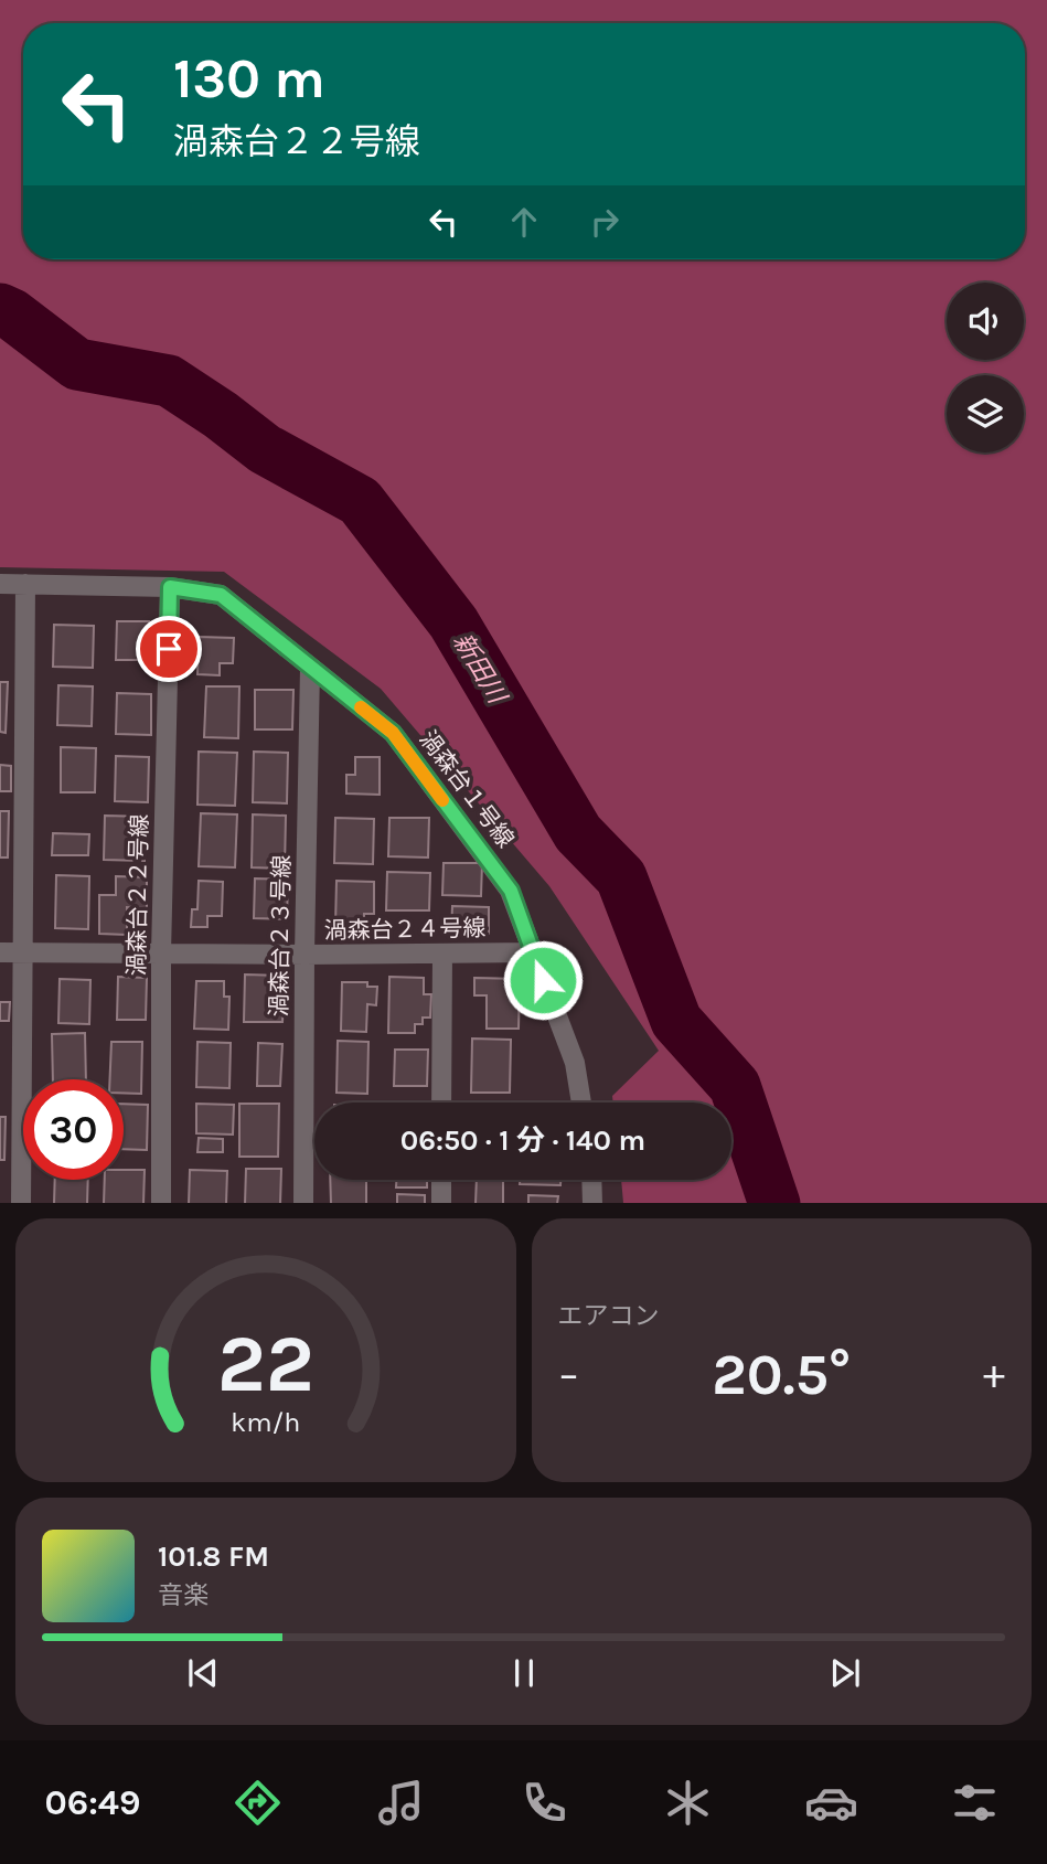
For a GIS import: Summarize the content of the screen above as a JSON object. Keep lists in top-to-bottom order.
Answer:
{
  "streets": {
    "street": [
      "渦森台１号線",
      "渦森台２２号線",
      "渦森台２４号線",
      "渦森台２３号線"
    ]
  },
  "crossings": [
    ["渦森台１号線", "渦森台２２号線"],
    ["渦森台１号線", "渦森台２４号線"],
    ["渦森台１号線", "渦森台２３号線"],
    ["渦森台２２号線", "渦森台２４号線"],
    ["渦森台２４号線", "渦森台２３号線"]
  ],
  "water": ["新田川"],
  "page": {
    "turn": ["130 m", "渦森台２２号線"],
    "limit": "30",
    "trip": "06:50 · 1 分 · 140 m",
    "tile": "エアコン",
    "heat": ["−", "20.5°", "+"],
    "song": ["101.8 FM", "音楽"],
    "tabs": "06:49",
    "gauge": ["22", "km/h"]
  }
}
